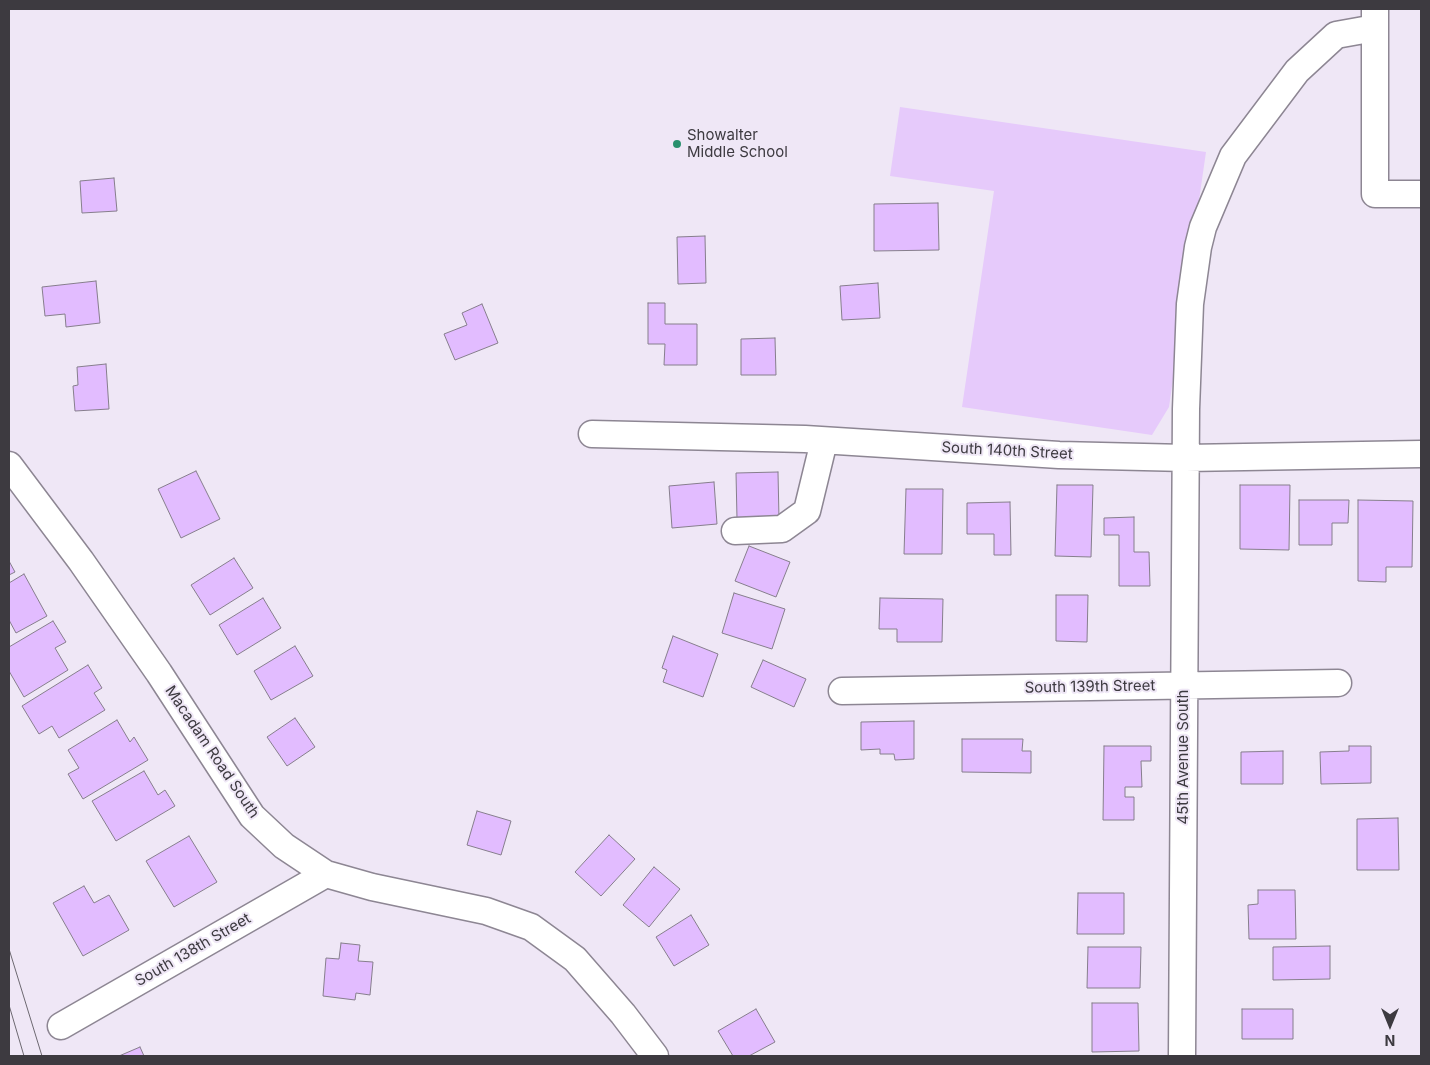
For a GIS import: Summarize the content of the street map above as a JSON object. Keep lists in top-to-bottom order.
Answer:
{
  "streets": {
    "street": [
      "South 140th Street",
      "South 139th Street",
      "Macadam Road South",
      "45th Avenue South",
      "South 138th Street"
    ]
  },
  "crossings": [
    ["South 140th Street", "45th Avenue South"],
    ["South 139th Street", "45th Avenue South"],
    ["Macadam Road South", "South 138th Street"]
  ],
  "places": ["Showalter Middle School"],
  "north": "bottom"
}
